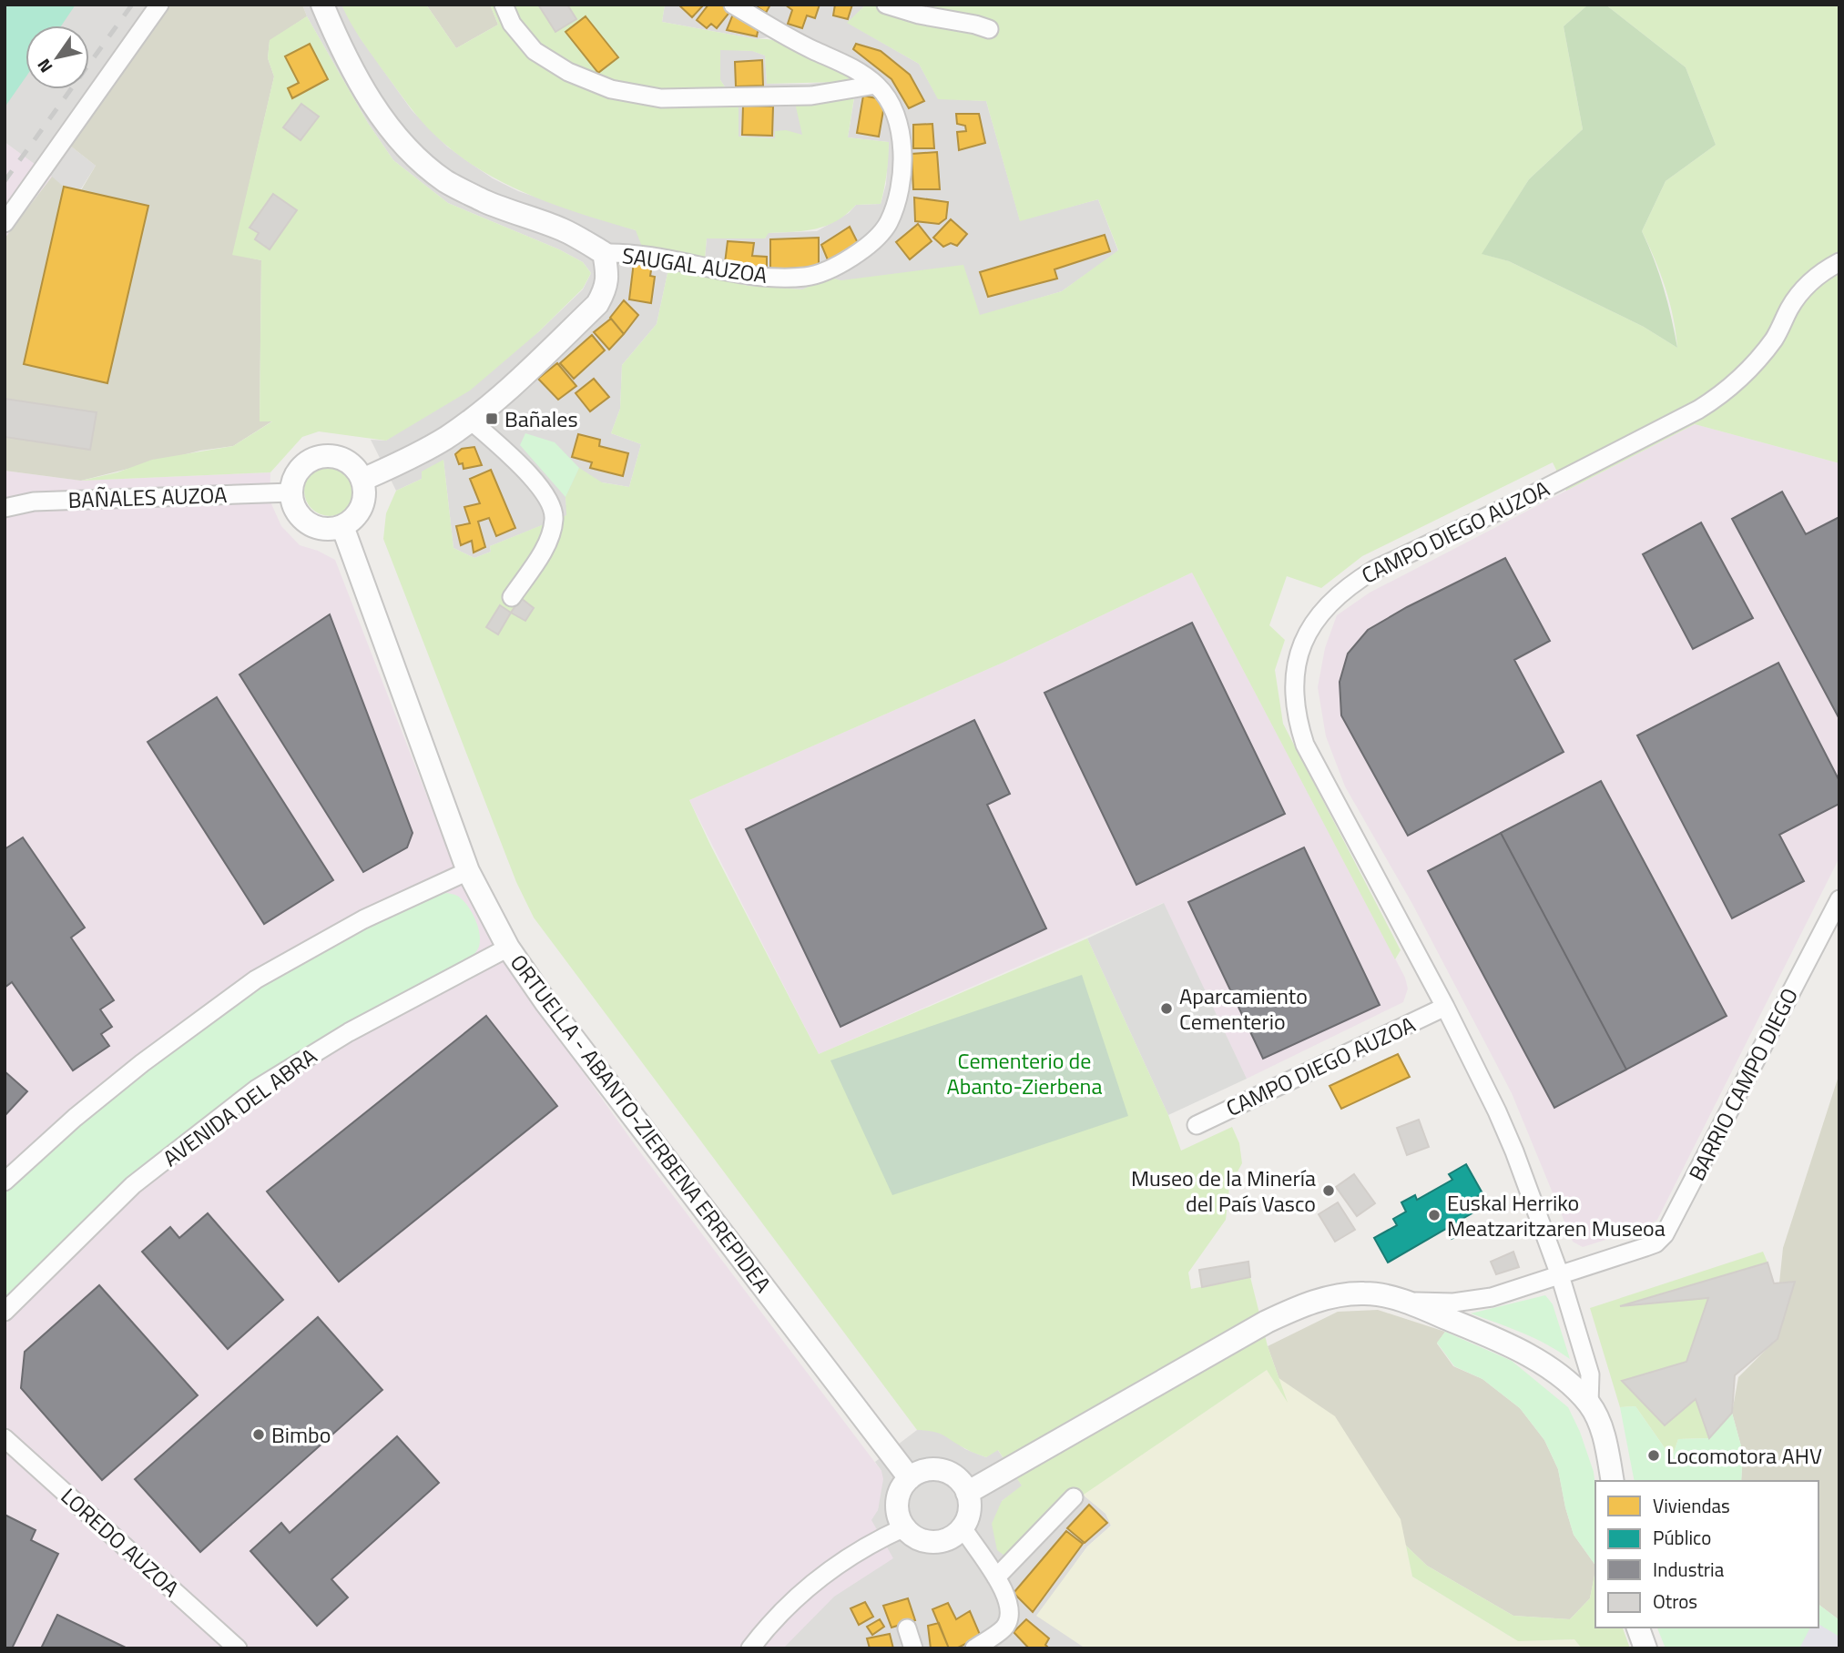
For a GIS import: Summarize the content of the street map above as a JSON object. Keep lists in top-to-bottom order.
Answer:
{
  "streets": {
    "street": [
      "SAUGAL AUZOA",
      "BAÑALES AUZOA",
      "CAMPO DIEGO AUZOA",
      "BARRIO CAMPO DIEGO",
      "AVENIDA DEL ABRA",
      "ORTUELLA - ABANTO-ZIERBENA ERREPIDEA",
      "LOREDO AUZOA"
    ]
  },
  "crossings": [
    ["BAÑALES AUZOA", "ORTUELLA - ABANTO-ZIERBENA ERREPIDEA"],
    ["CAMPO DIEGO AUZOA", "BARRIO CAMPO DIEGO"],
    ["AVENIDA DEL ABRA", "ORTUELLA - ABANTO-ZIERBENA ERREPIDEA"]
  ],
  "parks": ["Cementerio de Abanto-Zierbena"],
  "places": {
    "transit": ["Bañales"],
    "other": [
      "Aparcamiento Cementerio",
      "Museo de la Minería del País Vasco",
      "Euskal Herriko Meatzaritzaren Museoa",
      "Bimbo",
      "Locomotora AHV"
    ]
  },
  "legend": [
    "Viviendas",
    "Público",
    "Industria",
    "Otros"
  ],
  "north": "bottom left"
}
